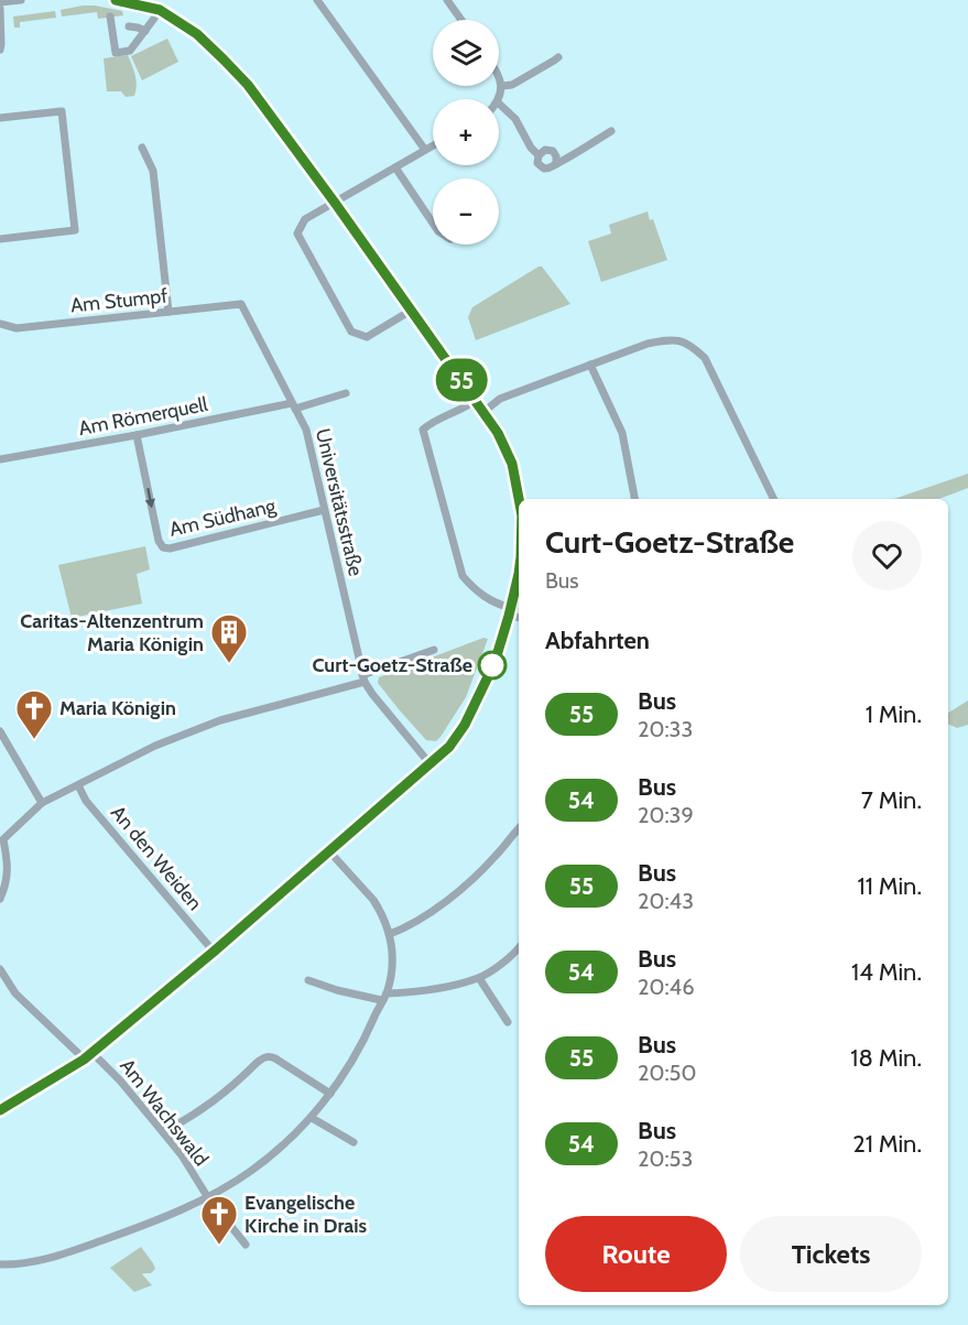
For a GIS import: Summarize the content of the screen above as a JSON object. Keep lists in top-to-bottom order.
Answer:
{
  "streets": {
    "street": [
      "Am Stumpf",
      "Am Römerquell",
      "Universitätsstraße",
      "Am Südhang",
      "An den Weiden",
      "Am Wachswald"
    ]
  },
  "crossings": [
    ["Am Stumpf", "Universitätsstraße"],
    ["Am Römerquell", "Universitätsstraße"],
    ["Am Römerquell", "Am Südhang"],
    ["Universitätsstraße", "Am Südhang"]
  ],
  "places": {
    "building": ["Caritas-Altenzentrum Maria Königin"],
    "other": ["Curt-Goetz-Straße"],
    "church": ["Maria Königin", "Evangelische Kirche in Drais"]
  },
  "lines": ["bus line 55"],
  "page": {
    "on_map": "55",
    "map_buttons": ["+", "−"],
    "heading": [
      ["Curt-Goetz-Straße", "Bus"],
      "Abfahrten"
    ],
    "list": [
      {
        "mark": "55",
        "name": "Bus",
        "note": "20:33",
        "value": "1 Min."
      },
      {
        "mark": "54",
        "name": "Bus",
        "note": "20:39",
        "value": "7 Min."
      },
      {
        "mark": "55",
        "name": "Bus",
        "note": "20:43",
        "value": "11 Min."
      },
      {
        "mark": "54",
        "name": "Bus",
        "note": "20:46",
        "value": "14 Min."
      },
      {
        "mark": "55",
        "name": "Bus",
        "note": "20:50",
        "value": "18 Min."
      },
      {
        "mark": "54",
        "name": "Bus",
        "note": "20:53",
        "value": "21 Min."
      }
    ],
    "buttons": ["Route", "Tickets"]
  }
}
